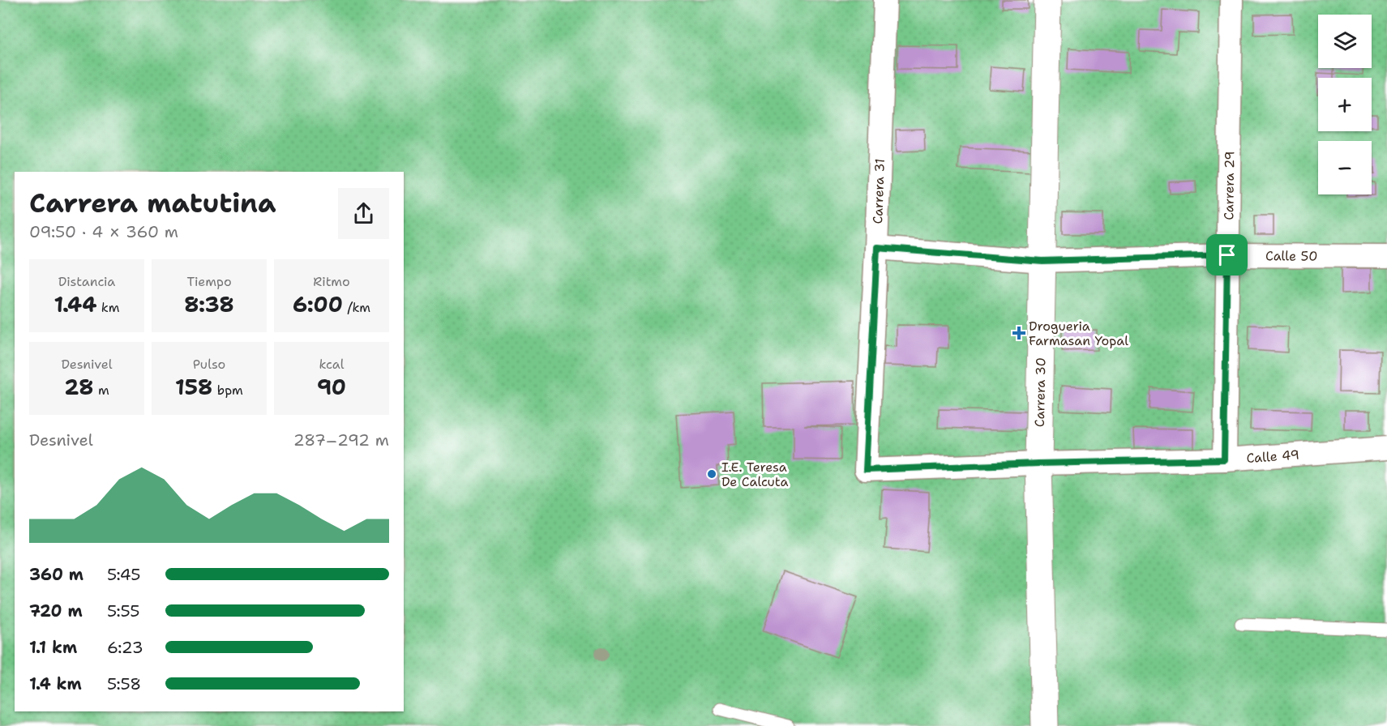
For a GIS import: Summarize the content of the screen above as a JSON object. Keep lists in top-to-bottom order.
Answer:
{
  "streets": {
    "street": [
      "Carrera 29",
      "Carrera 31",
      "Calle 50",
      "Carrera 30",
      "Calle 49"
    ]
  },
  "crossings": [
    ["Carrera 29", "Calle 50"],
    ["Carrera 29", "Calle 49"],
    ["Carrera 31", "Calle 50"],
    ["Carrera 31", "Calle 49"],
    ["Calle 50", "Carrera 30"],
    ["Carrera 30", "Calle 49"]
  ],
  "places": {
    "health": ["Drogueria Farmasan Yopal"],
    "other": ["I.E. Teresa De Calcuta"]
  },
  "page": {
    "map_buttons": ["+", "−"],
    "heading": ["Carrera matutina", "09:50 · 4 × 360 m"],
    "stats": [
      ["Distancia", "1.44 km"],
      ["Tiempo", "8:38"],
      ["Ritmo", "6:00 /km"],
      ["Desnivel", "28 m"],
      ["Pulso", "158 bpm"],
      ["kcal", "90"]
    ],
    "chart": ["Desnivel", "287–292 m"],
    "list": [
      {
        "name": "360 m",
        "note": "5:45"
      },
      {
        "name": "720 m",
        "note": "5:55"
      },
      {
        "name": "1.1 km",
        "note": "6:23"
      },
      {
        "name": "1.4 km",
        "note": "5:58"
      }
    ]
  }
}
